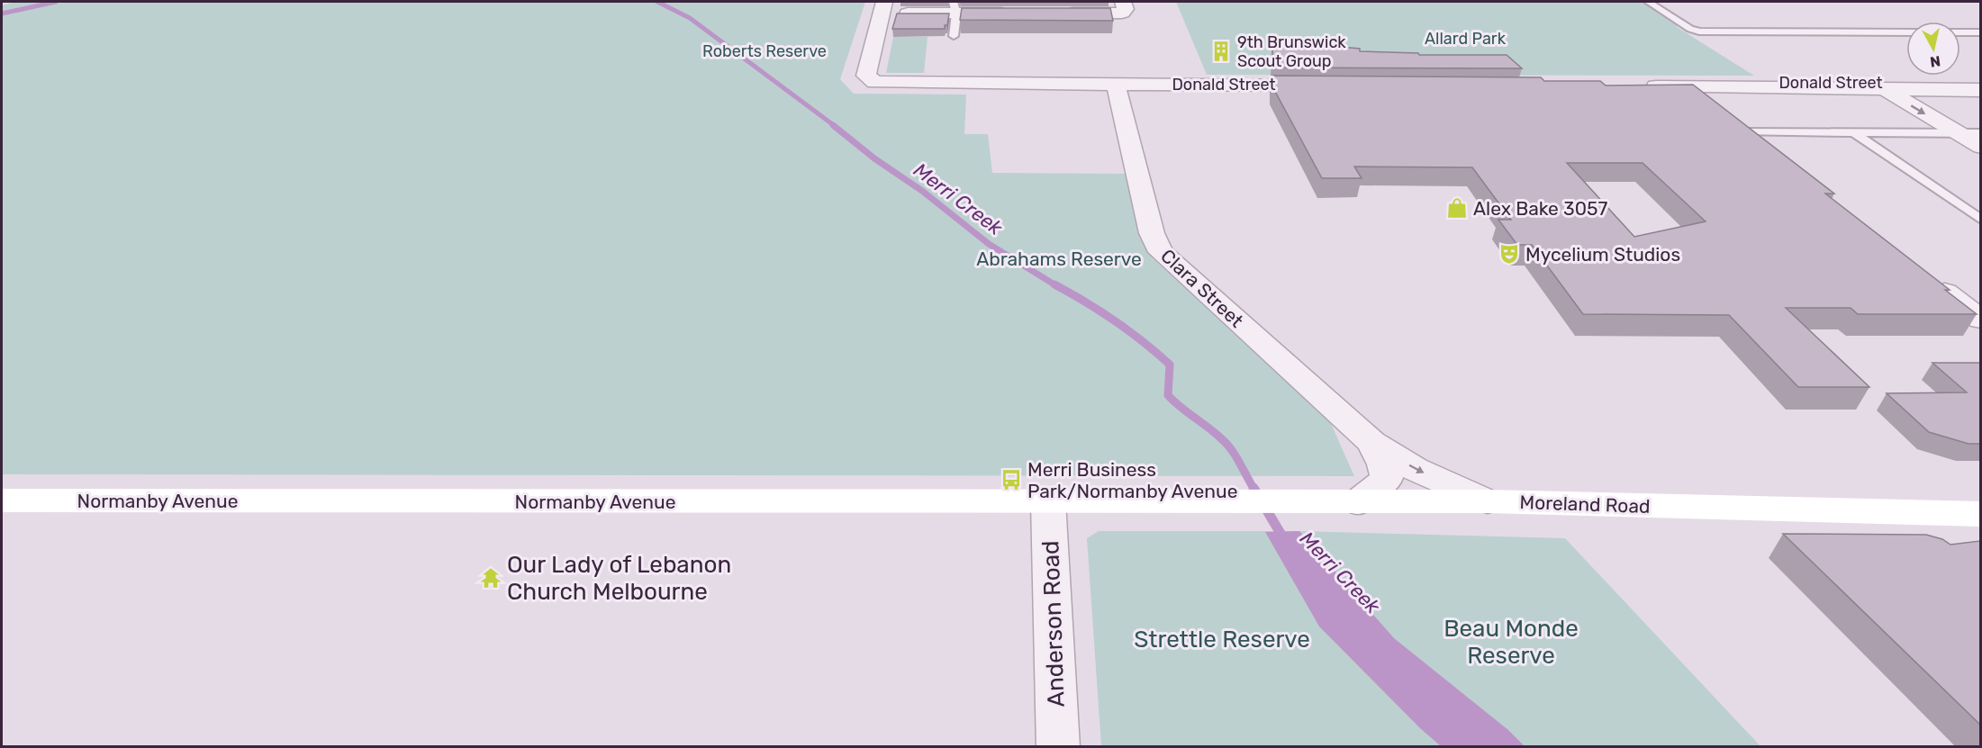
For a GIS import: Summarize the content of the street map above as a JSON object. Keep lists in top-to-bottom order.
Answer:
{
  "streets": {
    "main road": ["Normanby Avenue", "Moreland Road"],
    "street": ["Donald Street", "Clara Street", "Anderson Road"]
  },
  "crossings": [
    ["Donald Street", "Clara Street"],
    ["Clara Street", "Moreland Road"],
    ["Normanby Avenue", "Moreland Road"],
    ["Normanby Avenue", "Anderson Road"]
  ],
  "water": ["Merri Creek"],
  "parks": [
    "Allard Park",
    "Roberts Reserve",
    "Abrahams Reserve",
    "Beau Monde Reserve",
    "Strettle Reserve"
  ],
  "places": {
    "building": ["9th Brunswick Scout Group"],
    "shop": ["Alex Bake 3057"],
    "theatre": ["Mycelium Studios"],
    "bus stop": ["Merri Business Park/Normanby Avenue"],
    "temple": ["Our Lady of Lebanon Church Melbourne"]
  },
  "north": "bottom"
}
